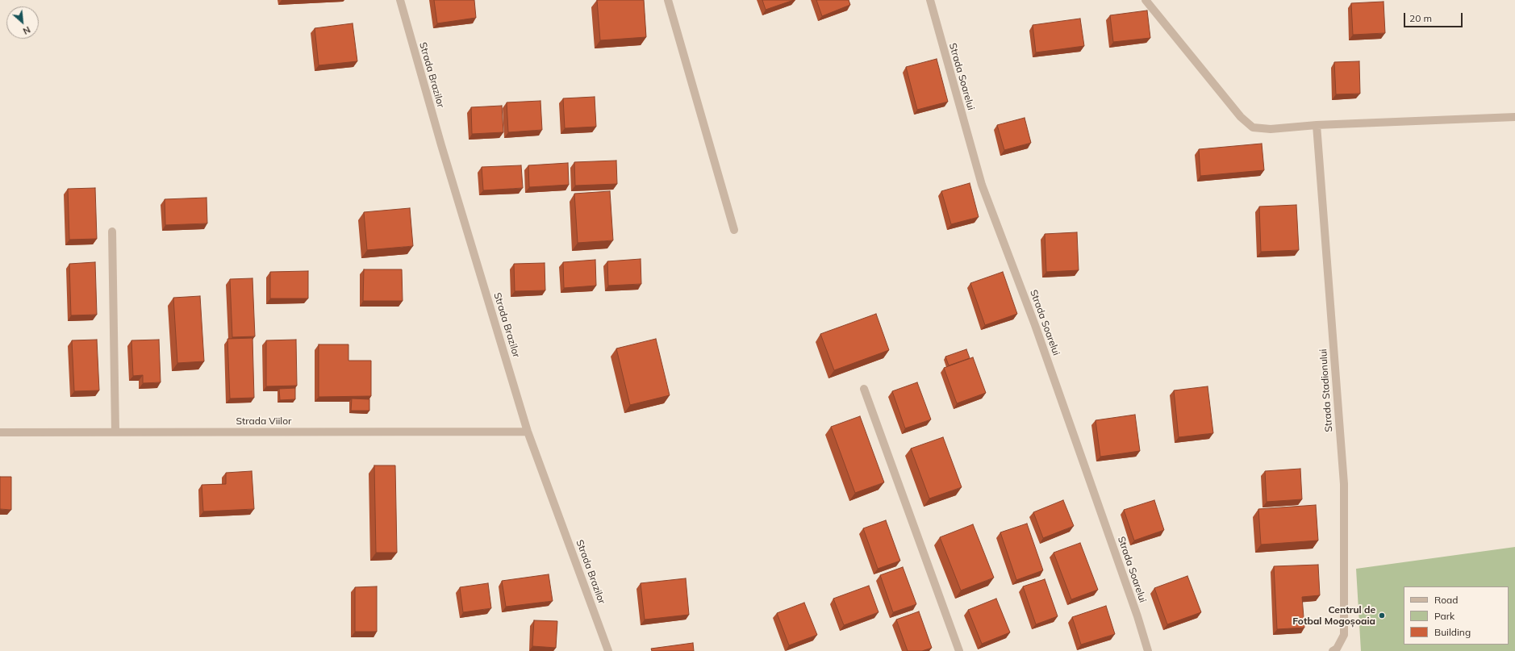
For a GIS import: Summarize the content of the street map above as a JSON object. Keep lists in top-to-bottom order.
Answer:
{
  "streets": {
    "street": [
      "Strada Brazilor",
      "Strada Soarelui",
      "Strada Stadionului",
      "Strada Viilor"
    ]
  },
  "crossings": [
    ["Strada Brazilor", "Strada Viilor"]
  ],
  "places": ["Centrul de Fotbal Mogoșoaia"],
  "legend": ["Road", "Park", "Building"],
  "scale_bar": "20 m",
  "north": "bottom right"
}
